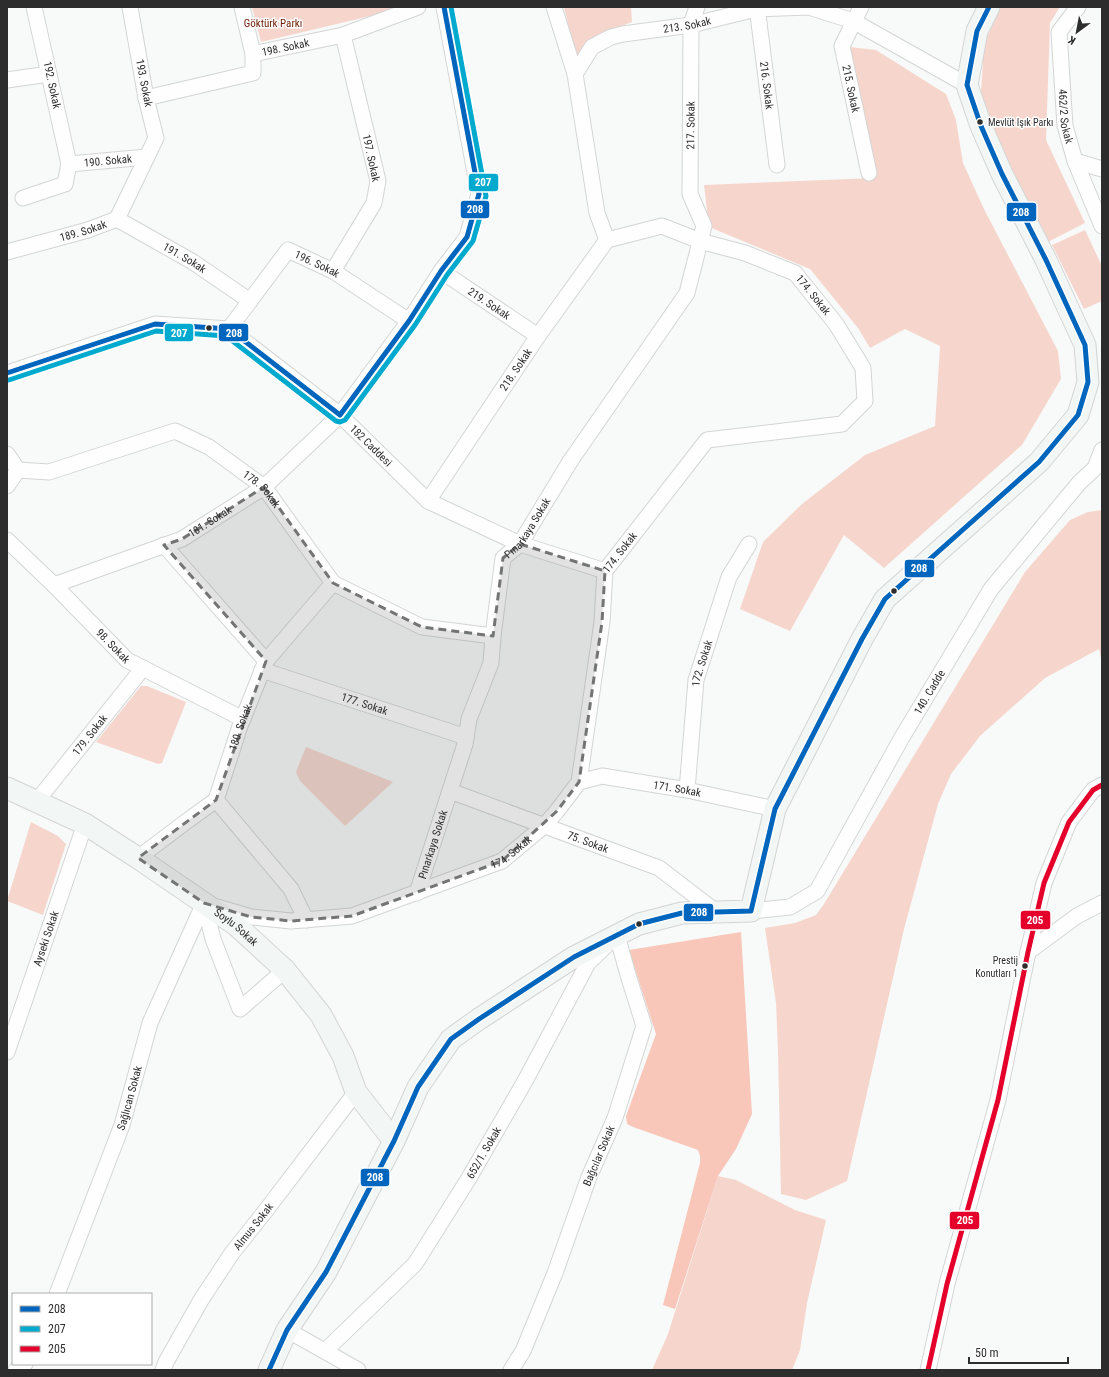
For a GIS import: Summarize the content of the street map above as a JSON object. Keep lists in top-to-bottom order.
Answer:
{
  "streets": {
    "street": [
      "213. Sokak",
      "198. Sokak",
      "193. Sokak",
      "192. Sokak",
      "216. Sokak",
      "215. Sokak",
      "462/2 Sokak",
      "217. Sokak",
      "197. Sokak",
      "190. Sokak",
      "189. Sokak",
      "191. Sokak",
      "196. Sokak",
      "174. Sokak",
      "219. Sokak",
      "218. Sokak",
      "182 Caddesi",
      "178. Sokak",
      "181. Sokak",
      "Pınarkaya Sokak",
      "98. Sokak",
      "172. Sokak",
      "140. Cadde",
      "177. Sokak",
      "180. Sokak",
      "179. Sokak",
      "171. Sokak",
      "75. Sokak",
      "Soylu Sokak",
      "Ayseki Sokak",
      "Sağlıcan Sokak",
      "652/1. Sokak",
      "Bağcılar Sokak",
      "Almus Sokak"
    ]
  },
  "crossings": [
    ["213. Sokak", "216. Sokak"],
    ["213. Sokak", "215. Sokak"],
    ["213. Sokak", "217. Sokak"],
    ["198. Sokak", "193. Sokak"],
    ["198. Sokak", "197. Sokak"],
    ["193. Sokak", "190. Sokak"],
    ["193. Sokak", "189. Sokak"],
    ["192. Sokak", "190. Sokak"],
    ["217. Sokak", "174. Sokak"],
    ["217. Sokak", "Pınarkaya Sokak"],
    ["197. Sokak", "196. Sokak"],
    ["190. Sokak", "189. Sokak"],
    ["189. Sokak", "191. Sokak"],
    ["191. Sokak", "196. Sokak"],
    ["196. Sokak", "182 Caddesi"],
    ["196. Sokak", "181. Sokak"],
    ["174. Sokak", "218. Sokak"],
    ["174. Sokak", "182 Caddesi"],
    ["174. Sokak", "Pınarkaya Sokak"],
    ["174. Sokak", "171. Sokak"],
    ["174. Sokak", "75. Sokak"],
    ["174. Sokak", "Soylu Sokak"],
    ["174. Sokak", "Sağlıcan Sokak"],
    ["219. Sokak", "218. Sokak"],
    ["219. Sokak", "181. Sokak"],
    ["218. Sokak", "182 Caddesi"],
    ["182 Caddesi", "181. Sokak"],
    ["182 Caddesi", "Pınarkaya Sokak"],
    ["178. Sokak", "181. Sokak"],
    ["178. Sokak", "Pınarkaya Sokak"],
    ["178. Sokak", "180. Sokak"],
    ["181. Sokak", "98. Sokak"],
    ["Pınarkaya Sokak", "177. Sokak"],
    ["Pınarkaya Sokak", "75. Sokak"],
    ["98. Sokak", "180. Sokak"],
    ["98. Sokak", "179. Sokak"],
    ["172. Sokak", "171. Sokak"],
    ["177. Sokak", "180. Sokak"],
    ["179. Sokak", "Soylu Sokak"],
    ["Soylu Sokak", "Ayseki Sokak"],
    ["Soylu Sokak", "Sağlıcan Sokak"],
    ["Soylu Sokak", "Almus Sokak"],
    ["652/1. Sokak", "Bağcılar Sokak"]
  ],
  "parks": ["Göktürk Parkı"],
  "places": ["Mevlüt Işık Parkı", "Prestij Konutları 1"],
  "lines": ["transit line 208", "transit line 207", "transit line 205"],
  "legend": ["208", "207", "205"],
  "scale_bar": "50 m",
  "north": "bottom left"
}
